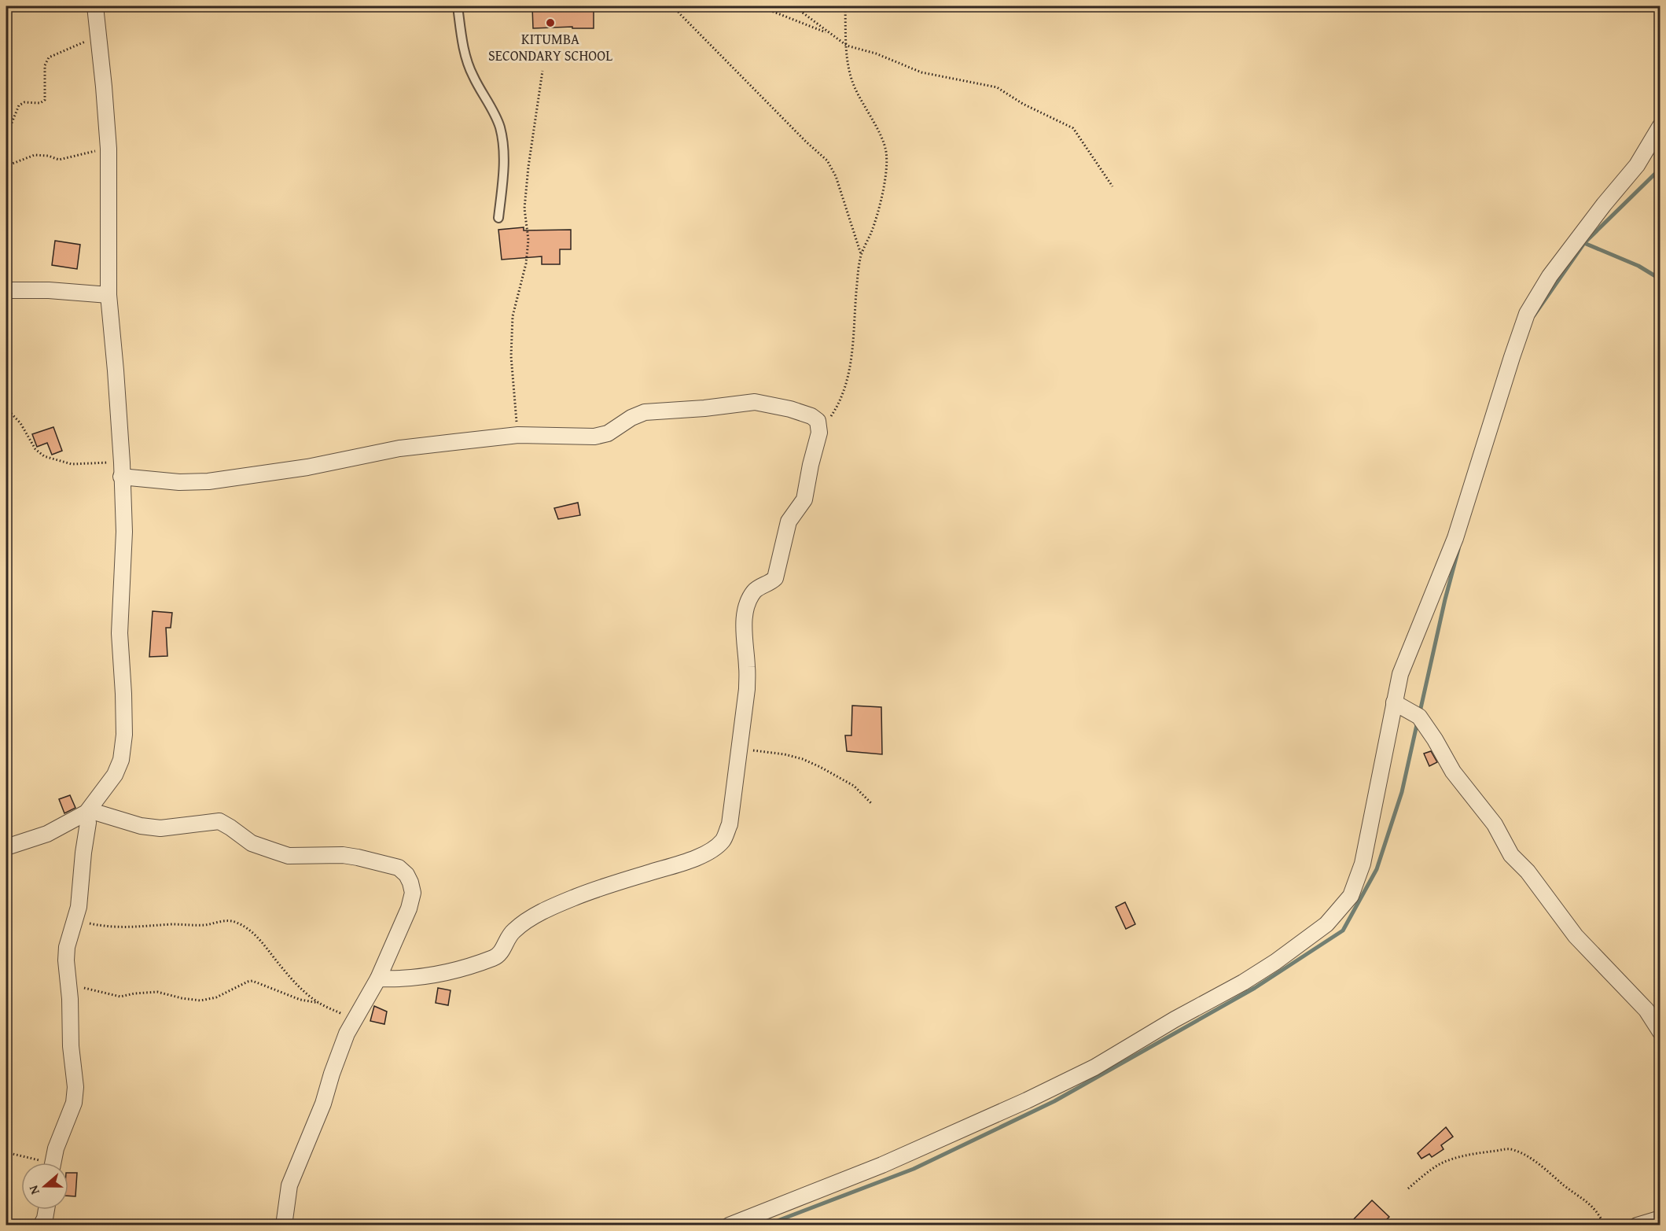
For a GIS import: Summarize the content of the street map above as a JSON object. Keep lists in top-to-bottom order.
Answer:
{
  "places": ["KITUMBA SECONDARY SCHOOL"],
  "north": "left"
}
